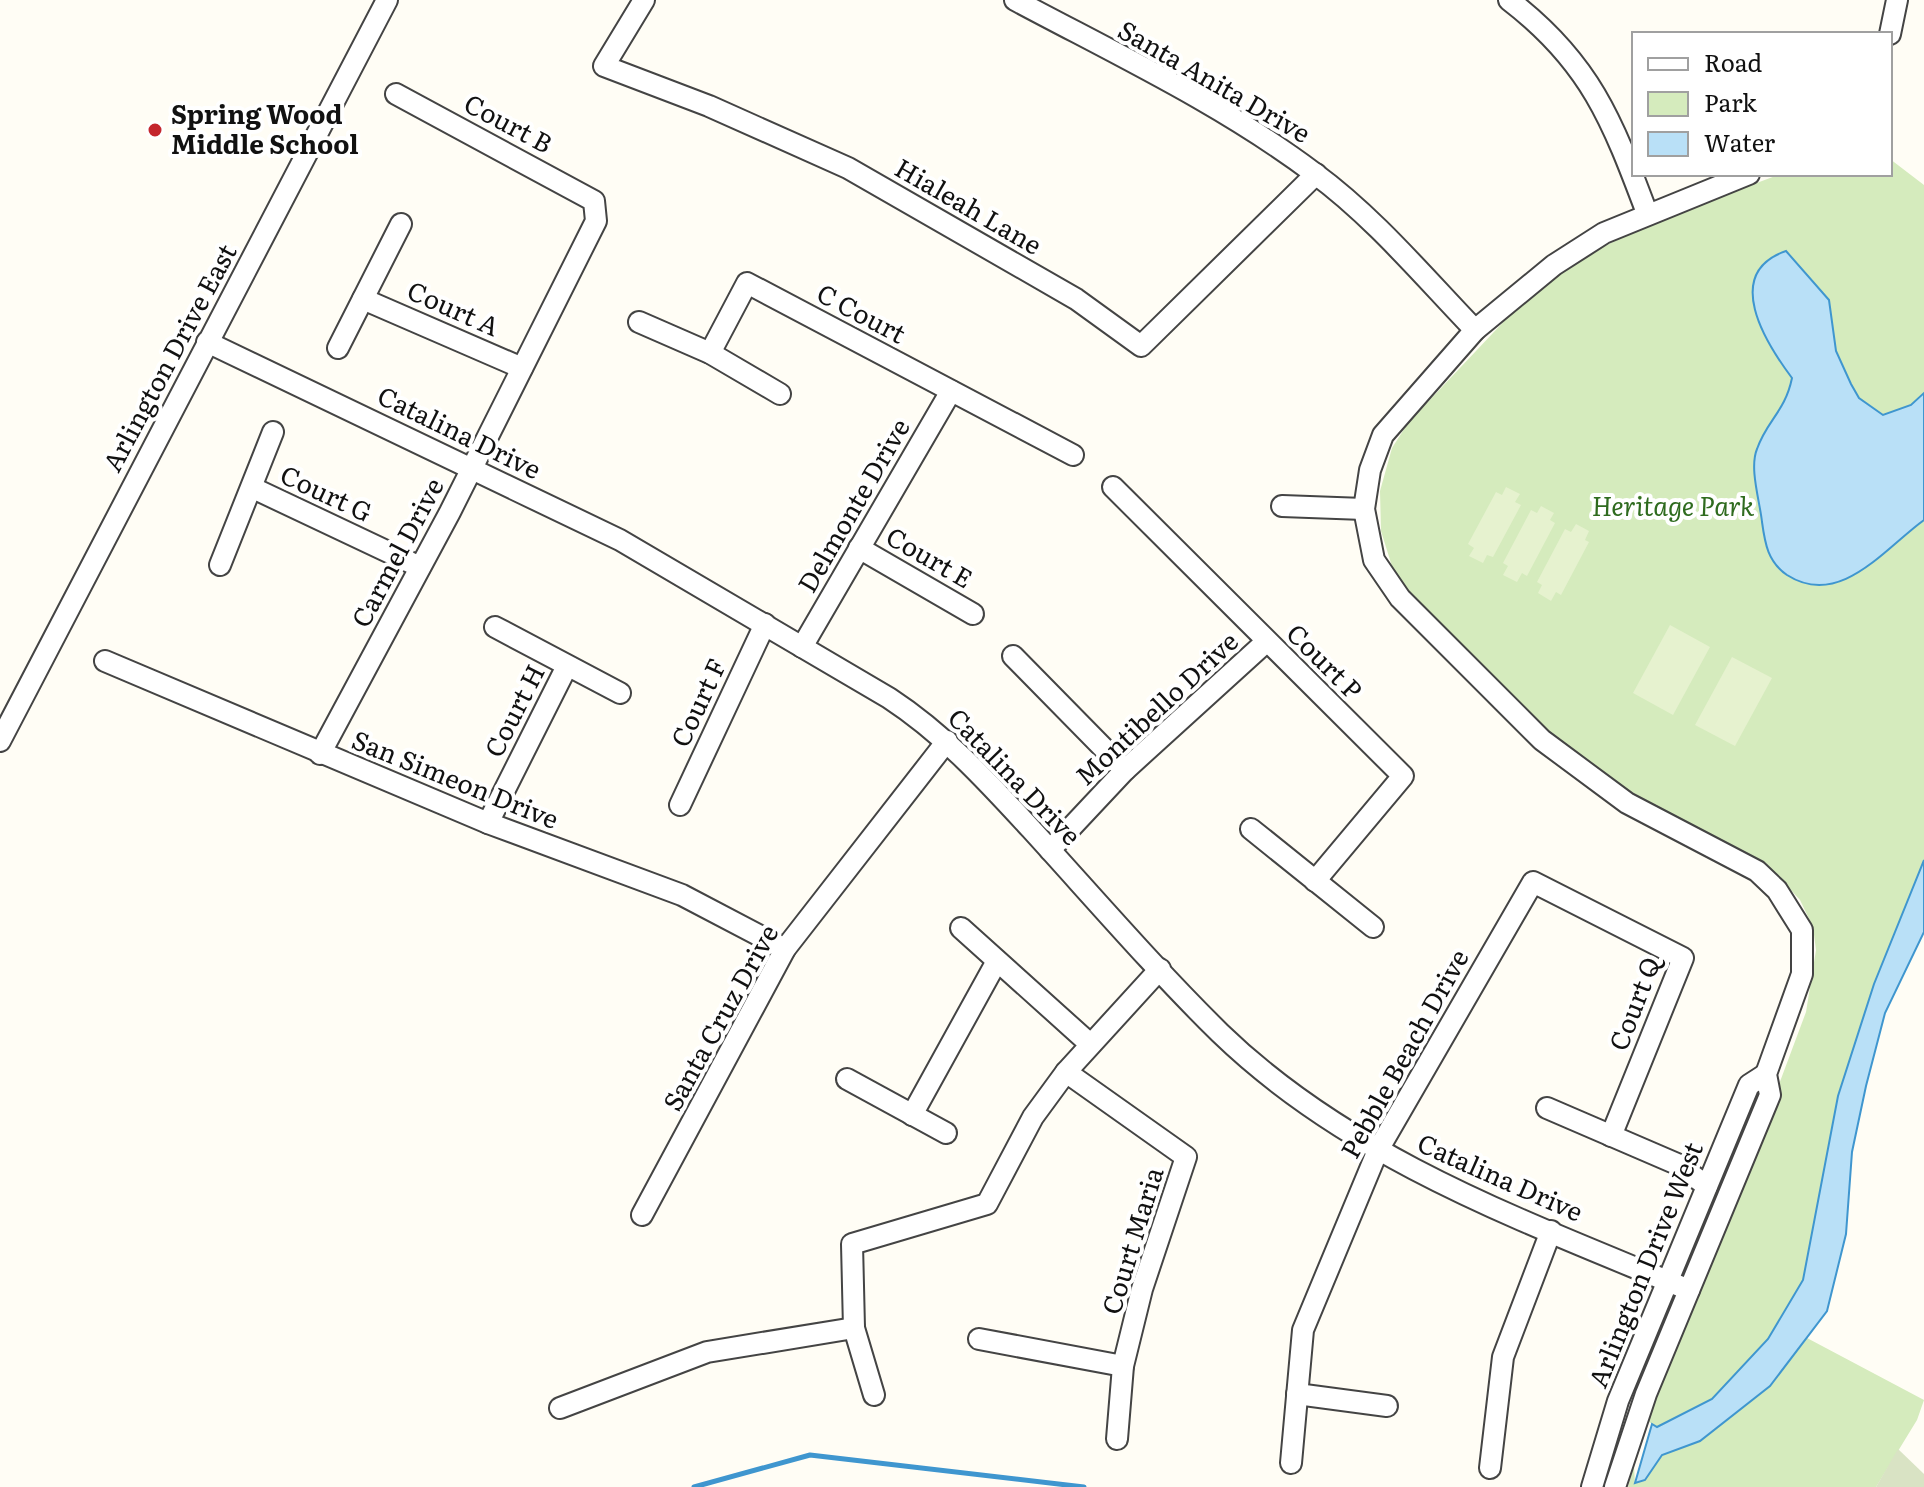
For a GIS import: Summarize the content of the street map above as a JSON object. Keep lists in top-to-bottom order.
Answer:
{
  "streets": {
    "street": [
      "Santa Anita Drive",
      "Court B",
      "Hialeah Lane",
      "Court A",
      "C Court",
      "Arlington Drive East",
      "Catalina Drive",
      "Court G",
      "Delmonte Drive",
      "Carmel Drive",
      "Court E",
      "Court P",
      "Court F",
      "Montibello Drive",
      "Court H",
      "San Simeon Drive",
      "Court Q",
      "Santa Cruz Drive",
      "Pebble Beach Drive",
      "Court Maria",
      "Arlington Drive West"
    ]
  },
  "crossings": [
    ["Santa Anita Drive", "Hialeah Lane"],
    ["Santa Anita Drive", "Arlington Drive West"],
    ["Court B", "Carmel Drive"],
    ["Court A", "Carmel Drive"],
    ["C Court", "Delmonte Drive"],
    ["Arlington Drive East", "Catalina Drive"],
    ["Catalina Drive", "Delmonte Drive"],
    ["Catalina Drive", "Carmel Drive"],
    ["Catalina Drive", "Court F"],
    ["Catalina Drive", "Montibello Drive"],
    ["Catalina Drive", "Santa Cruz Drive"],
    ["Catalina Drive", "Pebble Beach Drive"],
    ["Catalina Drive", "Arlington Drive West"],
    ["Court G", "Carmel Drive"],
    ["Delmonte Drive", "Court E"],
    ["Carmel Drive", "San Simeon Drive"],
    ["Court P", "Montibello Drive"],
    ["Court H", "San Simeon Drive"],
    ["San Simeon Drive", "Santa Cruz Drive"],
    ["Court Q", "Pebble Beach Drive"]
  ],
  "parks": ["Heritage Park"],
  "places": ["Spring Wood Middle School"],
  "legend": ["Road", "Park", "Water"]
}
